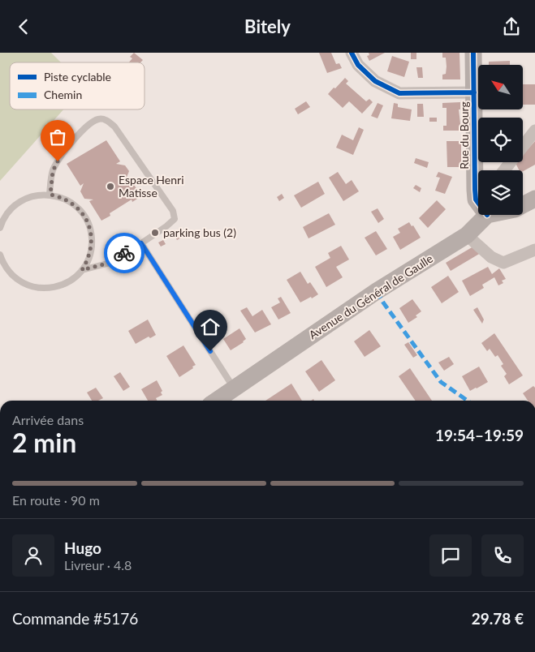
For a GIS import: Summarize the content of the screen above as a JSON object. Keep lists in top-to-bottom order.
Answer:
{
  "streets": {
    "main road": ["Rue du Bourg", "Avenue du Général de Gaulle"]
  },
  "places": ["Espace Henri Matisse", "parking bus (2)"],
  "legend": ["Piste cyclable", "Chemin"],
  "north": "top left",
  "page": {
    "header": "Bitely",
    "heading": ["2 min", "Arrivée dans", "19:54–19:59"],
    "panel": [
      "Hugo",
      "Livreur · 4.8",
      "Commande #5176",
      "29.78 €"
    ],
    "bar": "En route · 90 m"
  }
}
